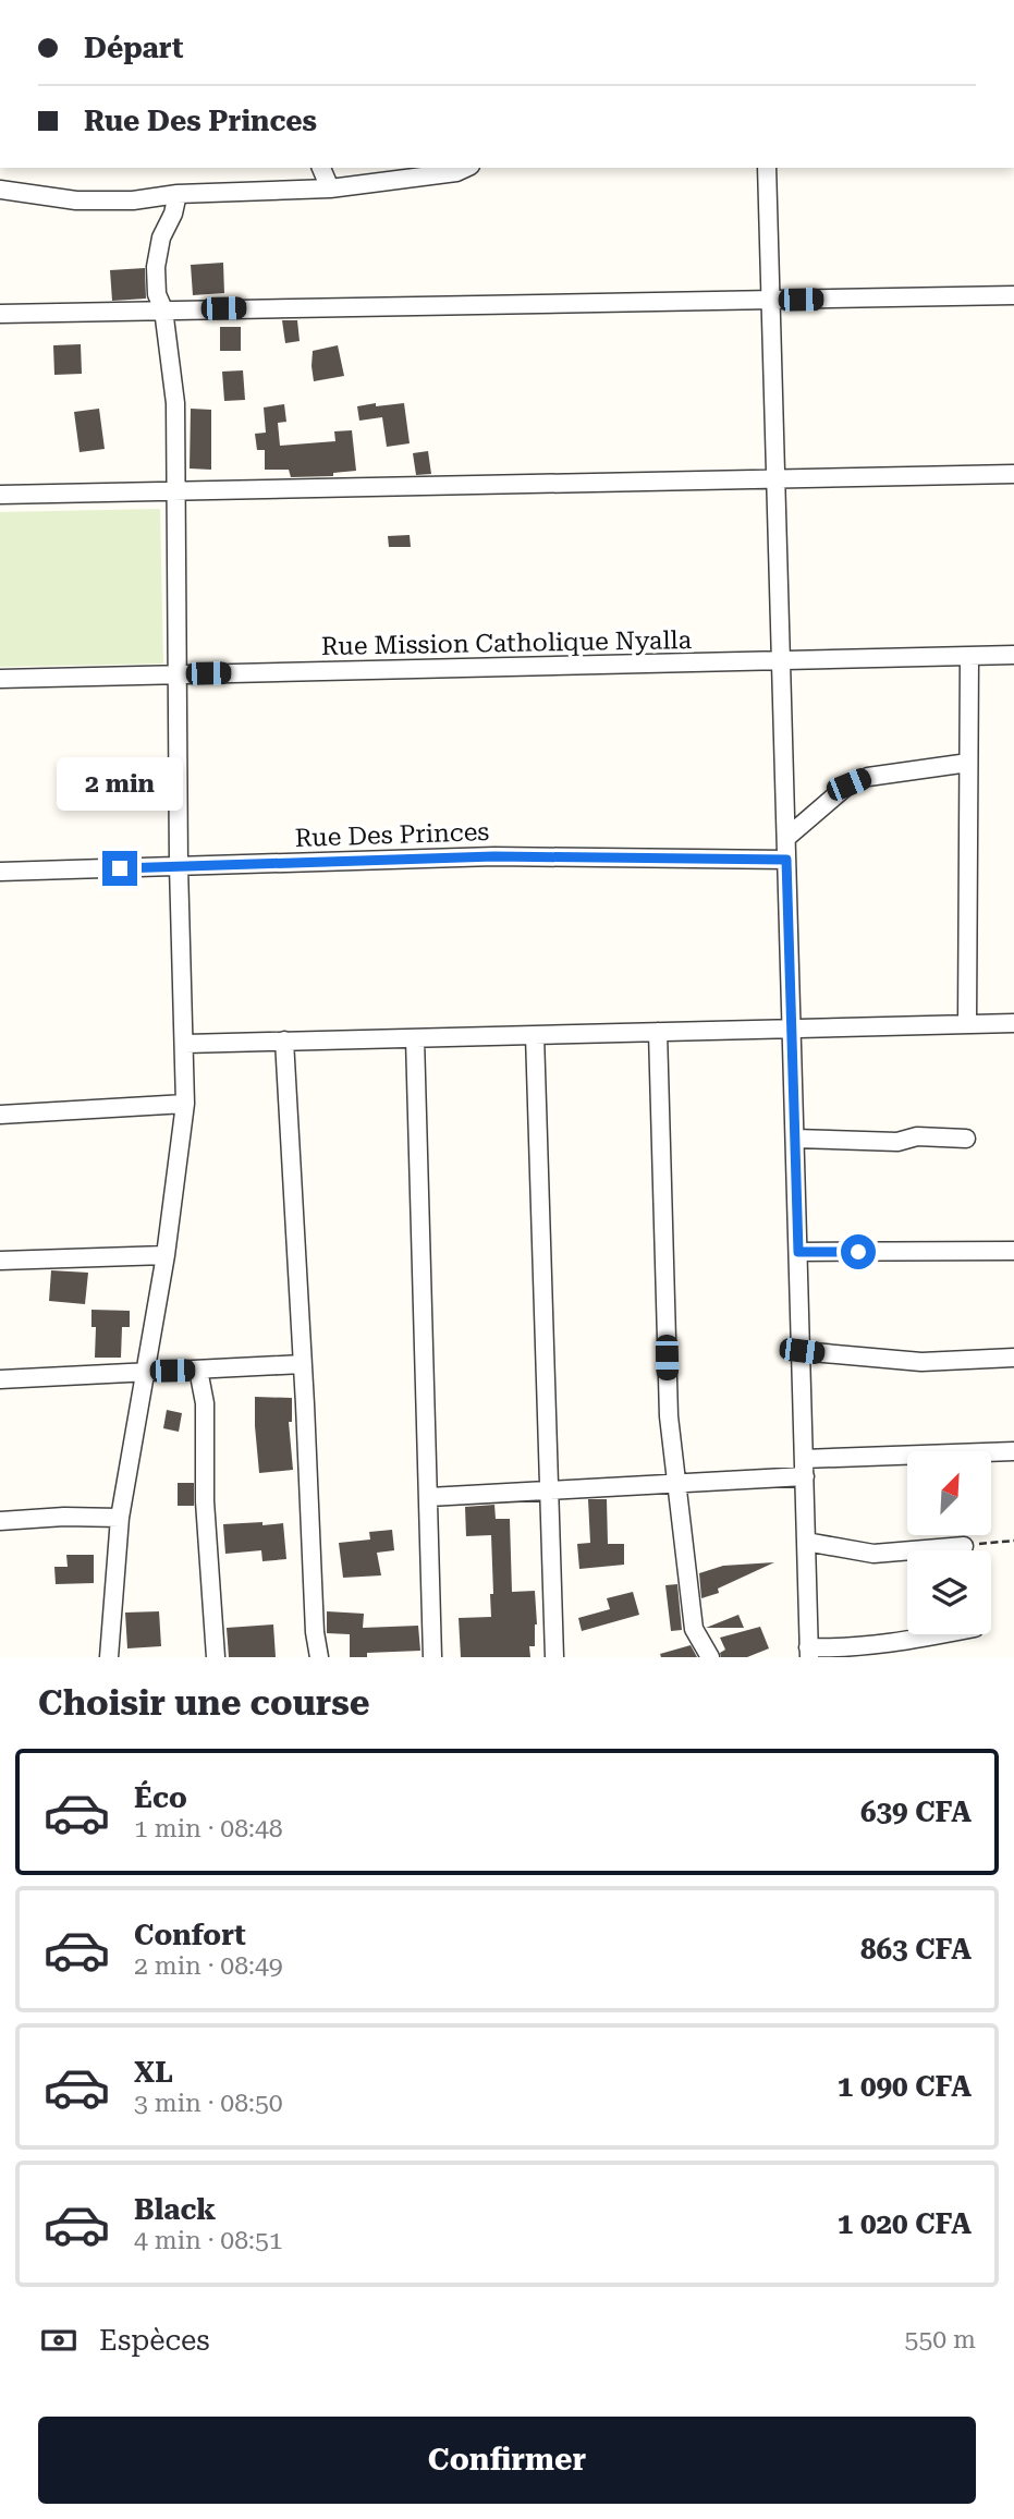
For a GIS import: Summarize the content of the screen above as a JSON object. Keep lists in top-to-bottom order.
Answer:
{
  "streets": {
    "street": ["Rue Mission Catholique Nyalla", "Rue Des Princes"]
  },
  "north": "top right",
  "page": {
    "banner": ["Départ", "Rue Des Princes"],
    "bubble": "2 min",
    "heading": "Choisir une course",
    "list": [
      {
        "name": "Éco",
        "note": "1 min · 08:48",
        "value": "639 CFA"
      },
      {
        "name": "Confort",
        "note": "2 min · 08:49",
        "value": "863 CFA"
      },
      {
        "name": "XL",
        "note": "3 min · 08:50",
        "value": "1 090 CFA"
      },
      {
        "name": "Black",
        "note": "4 min · 08:51",
        "value": "1 020 CFA"
      }
    ],
    "pay": ["Espèces", "550 m"],
    "buttons": "Confirmer"
  }
}
